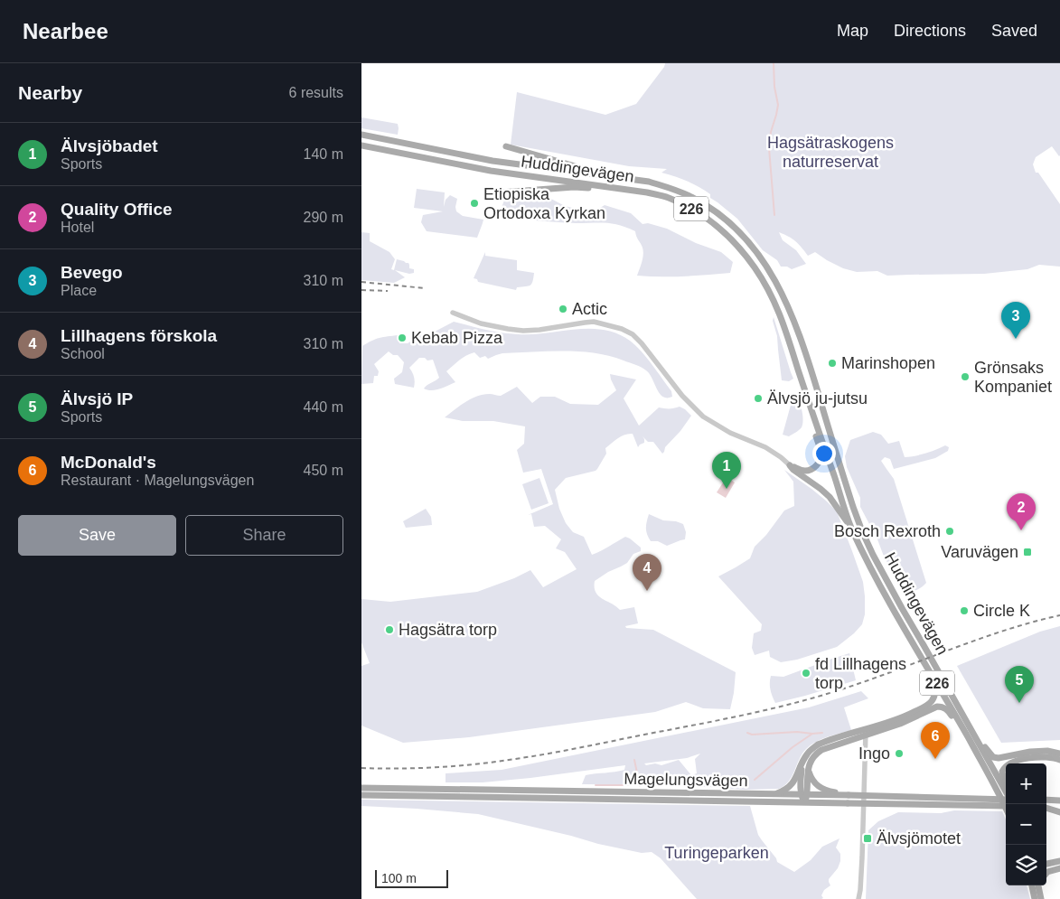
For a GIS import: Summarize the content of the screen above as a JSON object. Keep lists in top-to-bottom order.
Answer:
{
  "streets": {
    "main road": ["Huddingevägen", "226", "Magelungsvägen"]
  },
  "parks": ["Hagsätraskogens naturreservat", "Turingeparken"],
  "places": {
    "other": [
      "Etiopiska Ortodoxa Kyrkan",
      "Actic",
      "Kebab Pizza",
      "Marinshopen",
      "Grönsaks Kompaniet",
      "Älvsjö ju-jutsu",
      "Bosch Rexroth",
      "Circle K",
      "Hagsätra torp",
      "fd Lillhagens torp",
      "Ingo"
    ],
    "transit": ["Varuvägen", "Älvsjömotet"]
  },
  "scale_bar": "100 m",
  "page": {
    "header": "Nearbee",
    "nav": ["Map", "Directions", "Saved"],
    "heading": ["Nearby", "6 results"],
    "list": [
      {
        "mark": "1",
        "name": "Älvsjöbadet",
        "note": "Sports",
        "value": "140 m"
      },
      {
        "mark": "2",
        "name": "Quality Office",
        "note": "Hotel",
        "value": "290 m"
      },
      {
        "mark": "3",
        "name": "Bevego",
        "note": "Place",
        "value": "310 m"
      },
      {
        "mark": "4",
        "name": "Lillhagens förskola",
        "note": "School",
        "value": "310 m"
      },
      {
        "mark": "5",
        "name": "Älvsjö IP",
        "note": "Sports",
        "value": "440 m"
      },
      {
        "mark": "6",
        "name": "McDonald's",
        "note": "Restaurant · Magelungsvägen",
        "value": "450 m"
      }
    ],
    "pins": [
      "3",
      "1",
      "2",
      "4",
      "5",
      "6"
    ],
    "buttons": ["Save", "Share"],
    "map_buttons": ["+", "−"],
    "scale": "100 m"
  }
}
